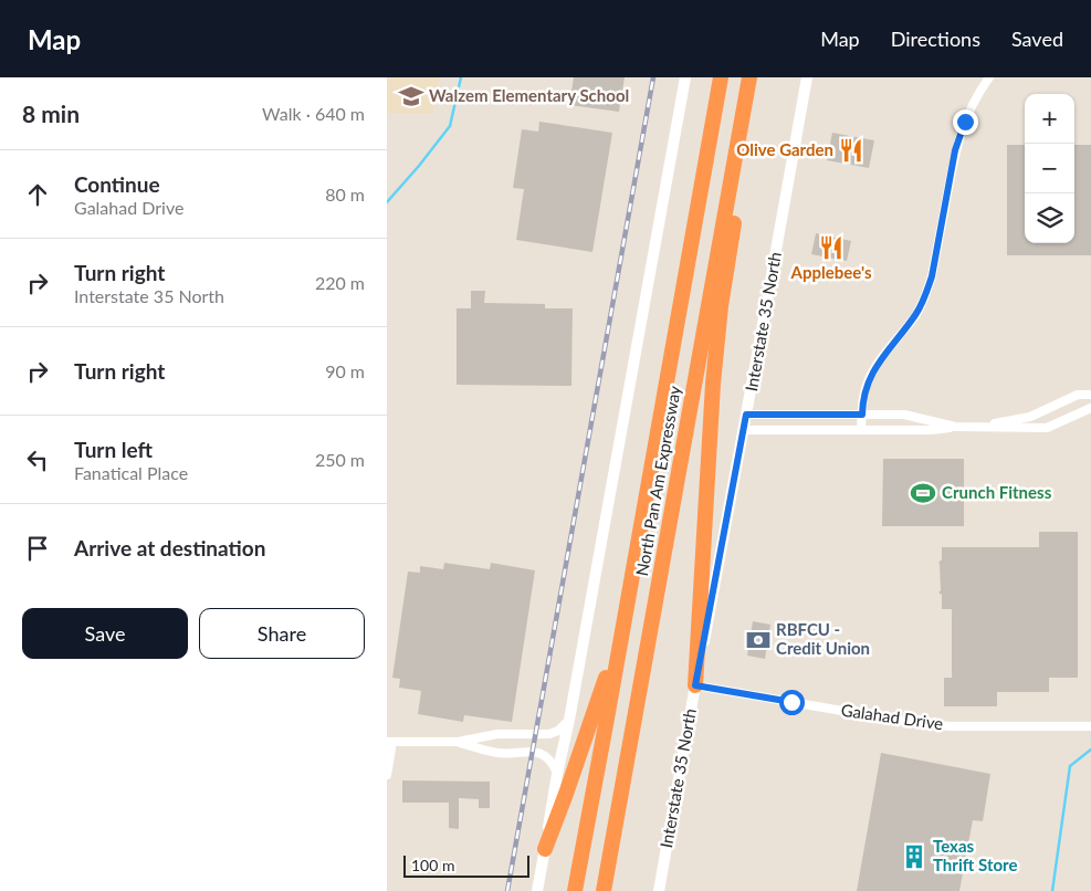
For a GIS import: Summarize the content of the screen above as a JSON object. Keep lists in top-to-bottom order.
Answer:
{
  "streets": {
    "highway": ["North Pan Am Expressway"],
    "main road": ["Interstate 35 North"],
    "street": ["Galahad Drive"]
  },
  "crossings": [
    ["Interstate 35 North", "Galahad Drive"]
  ],
  "places": {
    "school or university": ["Walzem Elementary School"],
    "restaurant": ["Olive Garden", "Applebee's"],
    "sports": ["Crunch Fitness"],
    "bank": ["RBFCU - Credit Union"],
    "building": ["Texas Thrift Store"]
  },
  "scale_bar": "100 m",
  "page": {
    "header": "Map",
    "nav": ["Map", "Directions", "Saved"],
    "heading": ["8 min", "Walk · 640 m"],
    "map_buttons": ["+", "−"],
    "list": [
      ["Continue", "Galahad Drive", "80 m"],
      ["Turn right", "Interstate 35 North", "220 m"],
      ["Turn right", "90 m"],
      ["Turn left", "Fanatical Place", "250 m"],
      "Arrive at destination"
    ],
    "buttons": ["Save", "Share"],
    "scale": "100 m"
  }
}
